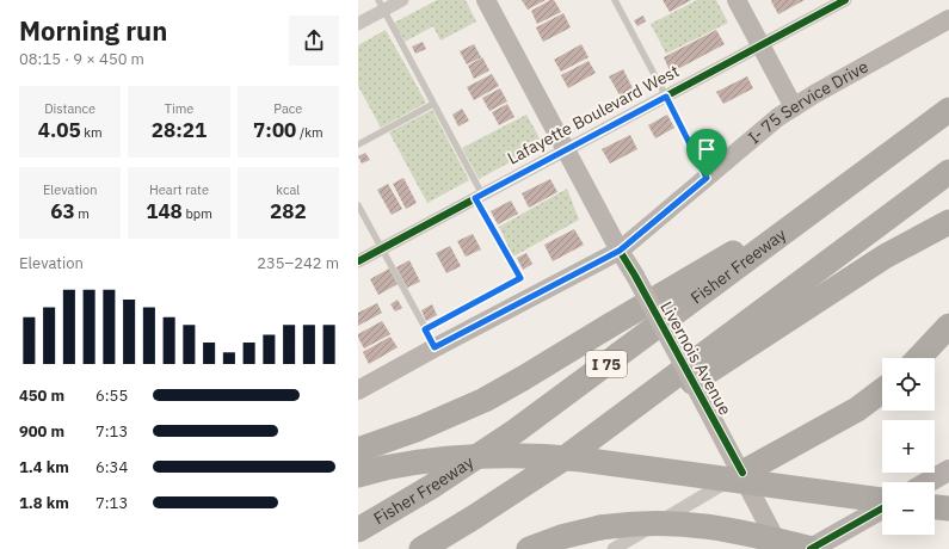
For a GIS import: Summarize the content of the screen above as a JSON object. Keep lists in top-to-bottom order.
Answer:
{
  "streets": {
    "highway": ["Fisher Freeway", "I 75"],
    "main road": ["I- 75 Service Drive", "Livernois Avenue"],
    "street": ["Lafayette Boulevard West"]
  },
  "crossings": [
    ["I- 75 Service Drive", "Livernois Avenue"],
    ["Lafayette Boulevard West", "Livernois Avenue"]
  ],
  "page": {
    "heading": ["Morning run", "08:15 · 9 × 450 m"],
    "stats": [
      ["Distance", "4.05 km"],
      ["Time", "28:21"],
      ["Pace", "7:00 /km"],
      ["Elevation", "63 m"],
      ["Heart rate", "148 bpm"],
      ["kcal", "282"]
    ],
    "chart": ["Elevation", "235–242 m"],
    "map_buttons": ["+", "−"],
    "list": [
      {
        "name": "450 m",
        "note": "6:55"
      },
      {
        "name": "900 m",
        "note": "7:13"
      },
      {
        "name": "1.4 km",
        "note": "6:34"
      },
      {
        "name": "1.8 km",
        "note": "7:13"
      }
    ]
  }
}
